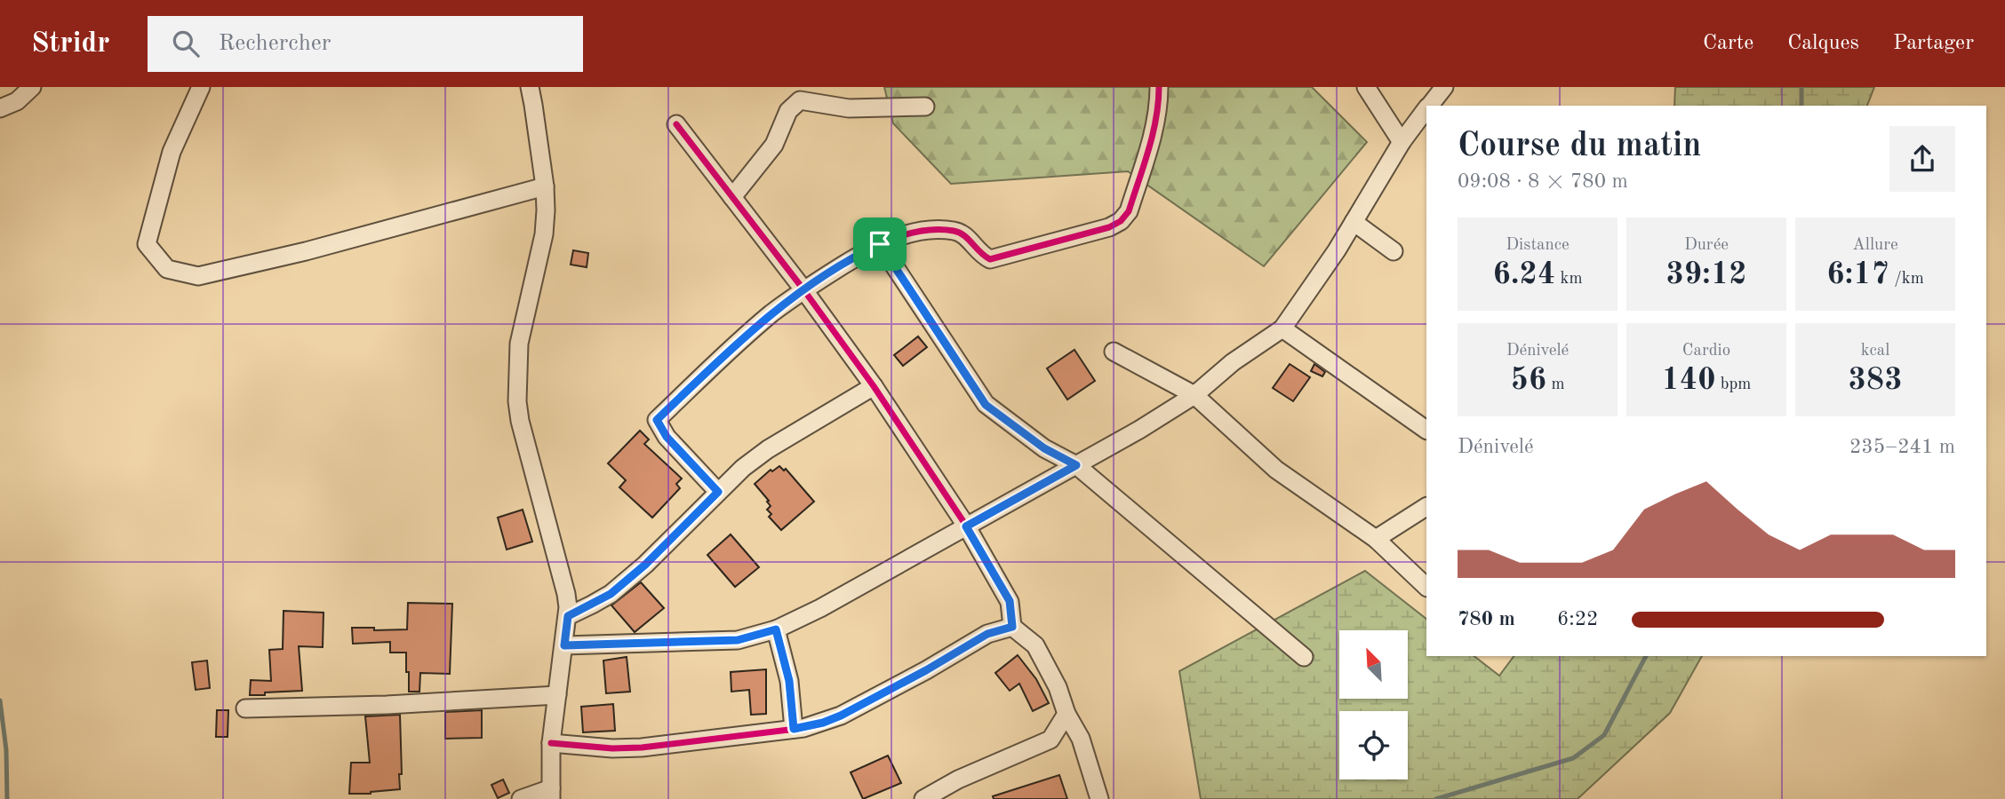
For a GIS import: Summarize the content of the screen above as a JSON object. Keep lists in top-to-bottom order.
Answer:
{
  "north": "top left",
  "page": {
    "header": "Stridr",
    "search": "Rechercher",
    "nav": ["Carte", "Calques", "Partager"],
    "heading": ["Course du matin", "09:08 · 8 × 780 m"],
    "stats": [
      ["Distance", "6.24 km"],
      ["Durée", "39:12"],
      ["Allure", "6:17 /km"],
      ["Dénivelé", "56 m"],
      ["Cardio", "140 bpm"],
      ["kcal", "383"]
    ],
    "chart": ["Dénivelé", "235–241 m"],
    "list": [
      {
        "name": "780 m",
        "note": "6:22"
      }
    ]
  }
}
